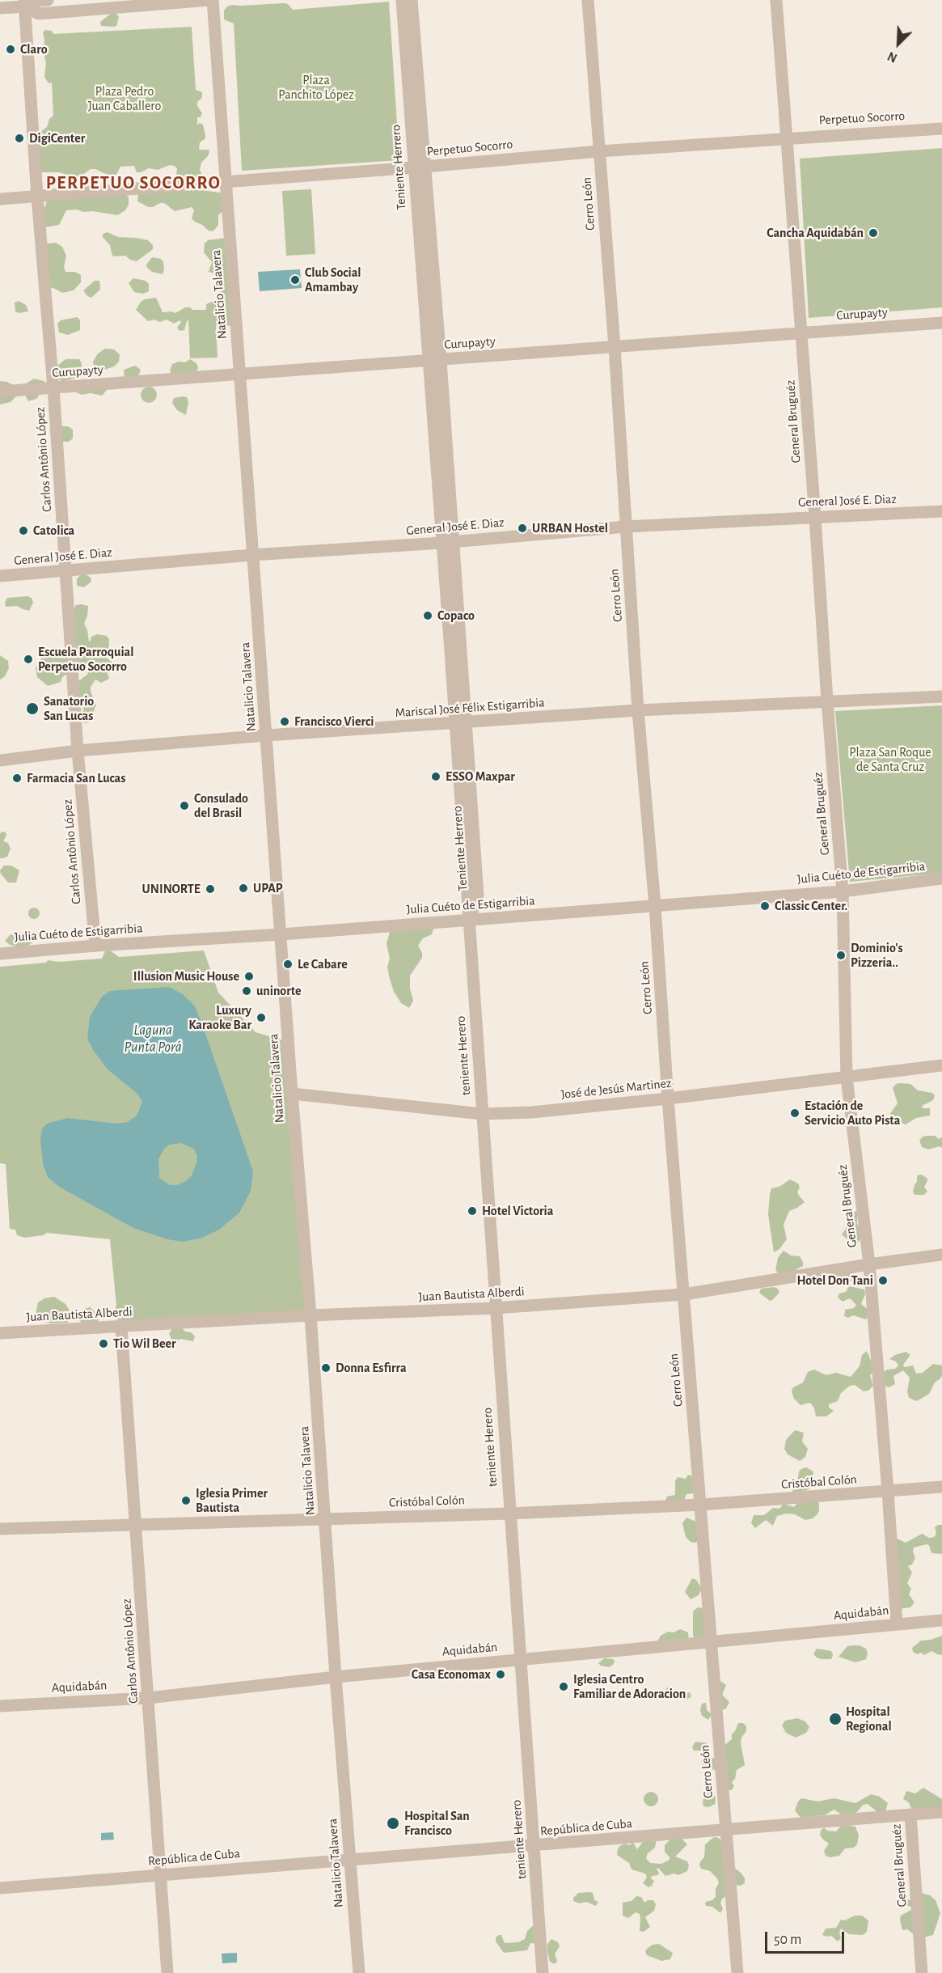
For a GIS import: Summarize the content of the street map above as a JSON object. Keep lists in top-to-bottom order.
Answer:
{
  "streets": {
    "street": [
      "Perpetuo Socorro",
      "Teniente Herrero",
      "Cerro León",
      "Natalicio Talavera",
      "Curupayty",
      "General Bruguéz",
      "Carlos Antônio López",
      "General José E. Diaz",
      "Mariscal José Félix Estigarribia",
      "Julia Cuéto de Estigarribia",
      "teniente Herero",
      "José de Jesús Martinez",
      "Juan Bautista Alberdi",
      "Cristóbal Colón",
      "Aquidabán",
      "República de Cuba"
    ]
  },
  "crossings": [
    ["Perpetuo Socorro", "Teniente Herrero"],
    ["Perpetuo Socorro", "Cerro León"],
    ["Perpetuo Socorro", "Natalicio Talavera"],
    ["Perpetuo Socorro", "General Bruguéz"],
    ["Perpetuo Socorro", "Carlos Antônio López"],
    ["Teniente Herrero", "Curupayty"],
    ["Teniente Herrero", "General José E. Diaz"],
    ["Teniente Herrero", "Mariscal José Félix Estigarribia"],
    ["Teniente Herrero", "Julia Cuéto de Estigarribia"],
    ["Teniente Herrero", "teniente Herero"],
    ["Cerro León", "Curupayty"],
    ["Cerro León", "General José E. Diaz"],
    ["Cerro León", "Mariscal José Félix Estigarribia"],
    ["Cerro León", "Julia Cuéto de Estigarribia"],
    ["Cerro León", "José de Jesús Martinez"],
    ["Cerro León", "Juan Bautista Alberdi"],
    ["Cerro León", "Cristóbal Colón"],
    ["Cerro León", "Aquidabán"],
    ["Cerro León", "República de Cuba"],
    ["Natalicio Talavera", "Curupayty"],
    ["Natalicio Talavera", "General José E. Diaz"],
    ["Natalicio Talavera", "Mariscal José Félix Estigarribia"],
    ["Natalicio Talavera", "Julia Cuéto de Estigarribia"],
    ["Natalicio Talavera", "José de Jesús Martinez"],
    ["Natalicio Talavera", "Juan Bautista Alberdi"],
    ["Natalicio Talavera", "Cristóbal Colón"],
    ["Natalicio Talavera", "Aquidabán"],
    ["Natalicio Talavera", "República de Cuba"],
    ["Curupayty", "General Bruguéz"],
    ["Curupayty", "Carlos Antônio López"],
    ["General Bruguéz", "General José E. Diaz"],
    ["General Bruguéz", "Mariscal José Félix Estigarribia"],
    ["General Bruguéz", "Julia Cuéto de Estigarribia"],
    ["General Bruguéz", "José de Jesús Martinez"],
    ["General Bruguéz", "Juan Bautista Alberdi"],
    ["General Bruguéz", "Cristóbal Colón"],
    ["General Bruguéz", "Aquidabán"],
    ["General Bruguéz", "República de Cuba"],
    ["Carlos Antônio López", "General José E. Diaz"],
    ["Carlos Antônio López", "Mariscal José Félix Estigarribia"],
    ["Carlos Antônio López", "Julia Cuéto de Estigarribia"],
    ["Carlos Antônio López", "Juan Bautista Alberdi"],
    ["Carlos Antônio López", "Cristóbal Colón"],
    ["Carlos Antônio López", "Aquidabán"],
    ["Carlos Antônio López", "República de Cuba"],
    ["Julia Cuéto de Estigarribia", "teniente Herero"],
    ["teniente Herero", "José de Jesús Martinez"],
    ["teniente Herero", "Juan Bautista Alberdi"],
    ["teniente Herero", "Cristóbal Colón"],
    ["teniente Herero", "Aquidabán"],
    ["teniente Herero", "República de Cuba"]
  ],
  "districts": ["PERPETUO SOCORRO"],
  "water": ["Laguna Punta Porá"],
  "parks": ["Plaza Panchito López", "Plaza Pedro Juan Caballero", "Plaza San Roque de Santa Cruz"],
  "places": [
    "Claro",
    "DigiCenter",
    "Cancha Aquidabán",
    "Club Social Amambay",
    "URBAN Hostel",
    "Catolica",
    "Copaco",
    "Escuela Parroquial Perpetuo Socorro",
    "Sanatorio San Lucas",
    "Francisco Vierci",
    "ESSO Maxpar",
    "Farmacia San Lucas",
    "Consulado del Brasil",
    "UPAP",
    "UNINORTE",
    "Classic Center.",
    "Dominio's Pizzeria..",
    "Le Cabare",
    "Illusion Music House",
    "uninorte",
    "Luxury Karaoke Bar",
    "Estación de Servicio Auto Pista",
    "Hotel Victoria",
    "Hotel Don Tani",
    "Tio Wil Beer",
    "Donna Esfirra",
    "Iglesia Primer Bautista",
    "Casa Economax",
    "Iglesia Centro Familiar de Adoracion",
    "Hospital Regional",
    "Hospital San Francisco"
  ],
  "scale_bar": "50 m",
  "north": "bottom left"
}
